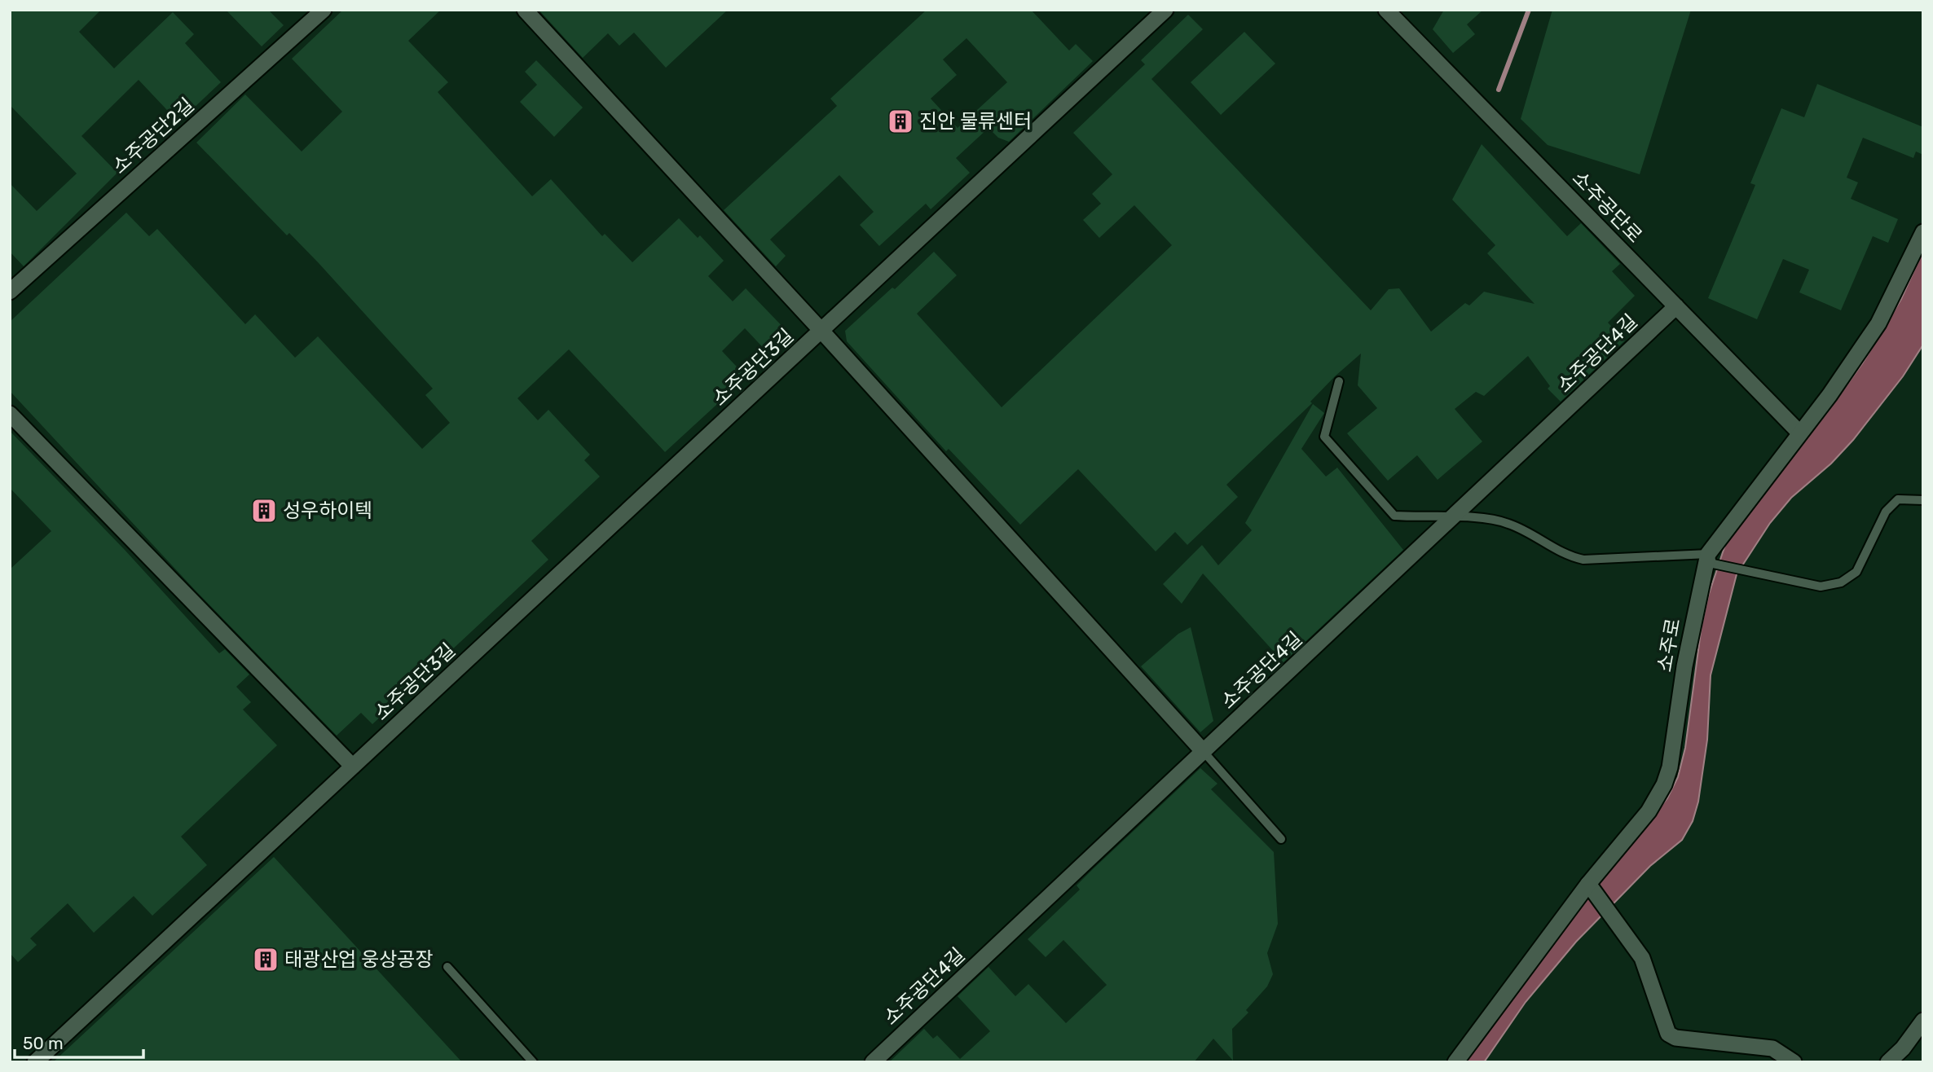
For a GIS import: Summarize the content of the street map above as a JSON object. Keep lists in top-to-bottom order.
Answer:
{
  "streets": {
    "street": [
      "소주공단2길",
      "소주공단로",
      "소주공단4길",
      "소주공단3길",
      "소주로"
    ]
  },
  "crossings": [
    ["소주공단로", "소주공단4길"],
    ["소주공단로", "소주로"]
  ],
  "places": {
    "building": ["진안 물류센터", "성우하이텍", "태광산업 웅상공장"]
  },
  "scale_bar": "50 m"
}
